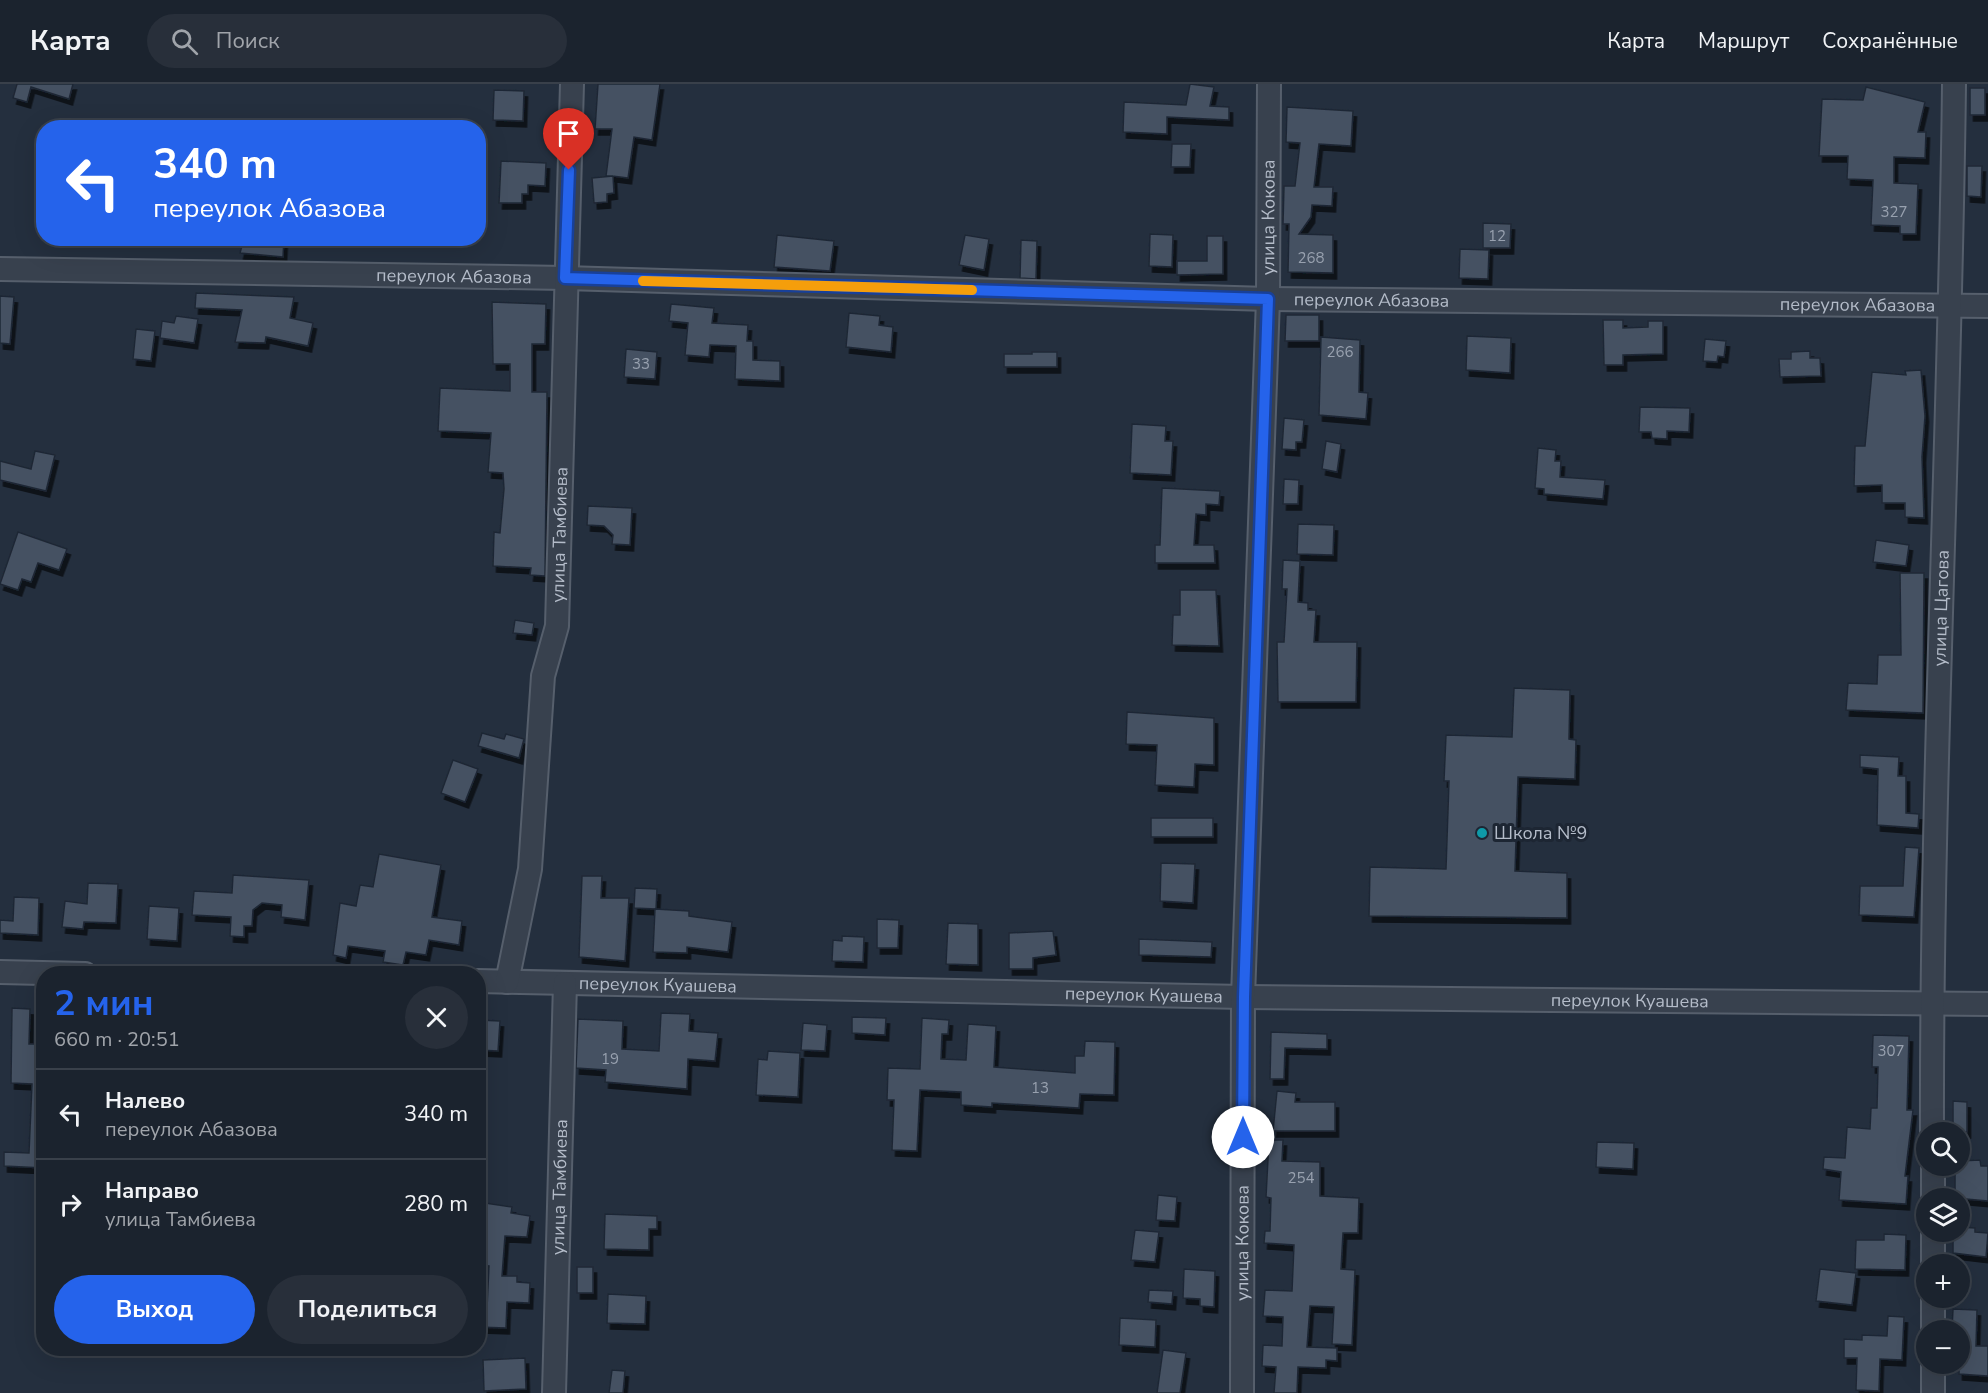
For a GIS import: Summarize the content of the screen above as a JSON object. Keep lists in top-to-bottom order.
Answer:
{
  "streets": {
    "street": [
      "улица Кокова",
      "переулок Абазова",
      "улица Тамбиева",
      "улица Цагова",
      "переулок Куашева"
    ]
  },
  "crossings": [
    ["улица Кокова", "переулок Абазова"],
    ["улица Кокова", "переулок Куашева"],
    ["переулок Абазова", "улица Тамбиева"],
    ["переулок Абазова", "улица Цагова"],
    ["улица Тамбиева", "переулок Куашева"],
    ["улица Цагова", "переулок Куашева"]
  ],
  "places": ["Школа №9"],
  "house_numbers": [
    "327",
    "12",
    "268",
    "266",
    "33",
    "307",
    "19",
    "13",
    "254"
  ],
  "page": {
    "header": "Карта",
    "search": "Поиск",
    "nav": ["Карта", "Маршрут", "Сохранённые"],
    "turn": ["340 m", "переулок Абазова"],
    "heading": ["2 мин", "660 m · 20:51"],
    "list": [
      {
        "name": "Налево",
        "note": "переулок Абазова",
        "value": "340 m"
      },
      {
        "name": "Направо",
        "note": "улица Тамбиева",
        "value": "280 m"
      }
    ],
    "map_buttons": ["+", "−"],
    "buttons": ["Выход", "Поделиться"]
  }
}
